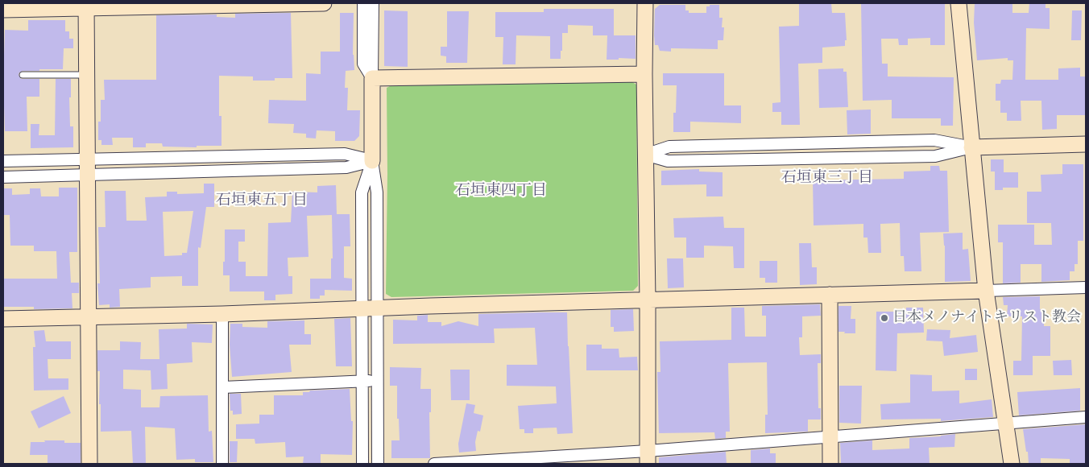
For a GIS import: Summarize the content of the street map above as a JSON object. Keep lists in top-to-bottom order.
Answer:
{
  "districts": ["石垣東三丁目", "石垣東四丁目", "石垣東五丁目"],
  "places": ["日本メノナイトキリスト教会"]
}
